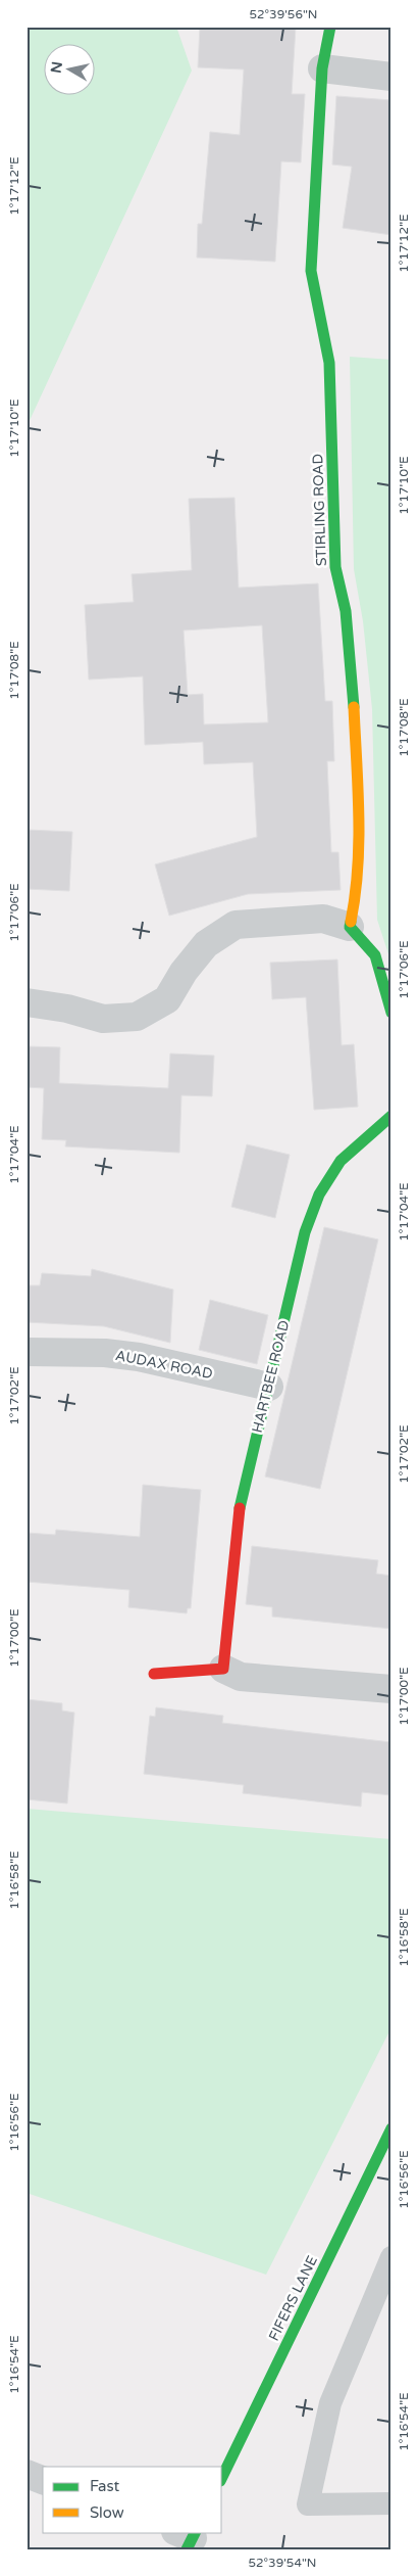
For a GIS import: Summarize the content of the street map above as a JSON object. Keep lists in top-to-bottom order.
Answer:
{
  "streets": {
    "street": [
      "STIRLING ROAD",
      "AUDAX ROAD",
      "HARTBEE ROAD",
      "FIFERS LANE"
    ]
  },
  "crossings": [
    ["AUDAX ROAD", "HARTBEE ROAD"]
  ],
  "legend": ["Fast", "Slow"],
  "north": "left",
  "coordinates": [
    "52°39'56\"N",
    "1°17'12\"E",
    "1°17'10\"E",
    "1°17'08\"E",
    "1°17'06\"E",
    "1°17'04\"E",
    "1°17'02\"E",
    "1°17'00\"E",
    "1°16'58\"E",
    "1°16'56\"E",
    "1°16'54\"E",
    "52°39'54\"N"
  ]
}
